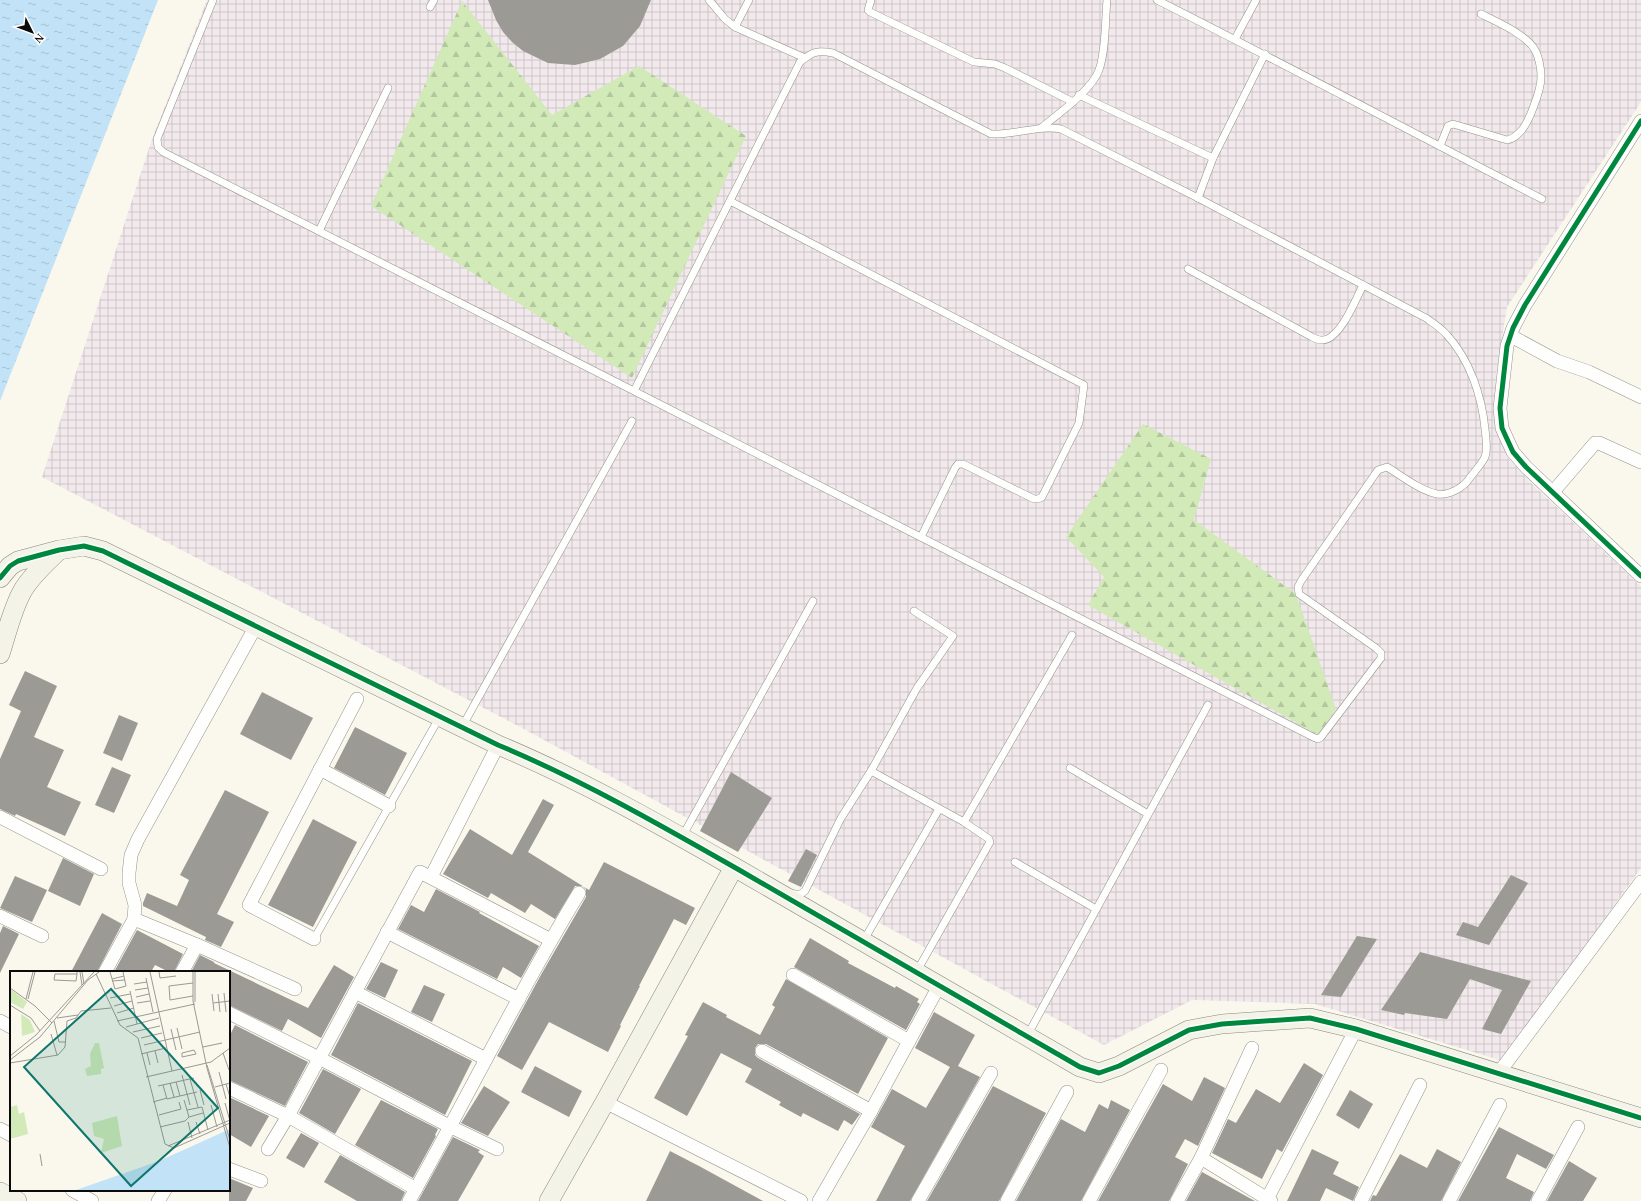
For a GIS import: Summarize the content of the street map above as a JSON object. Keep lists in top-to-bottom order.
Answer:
{
  "north": "bottom right"
}
